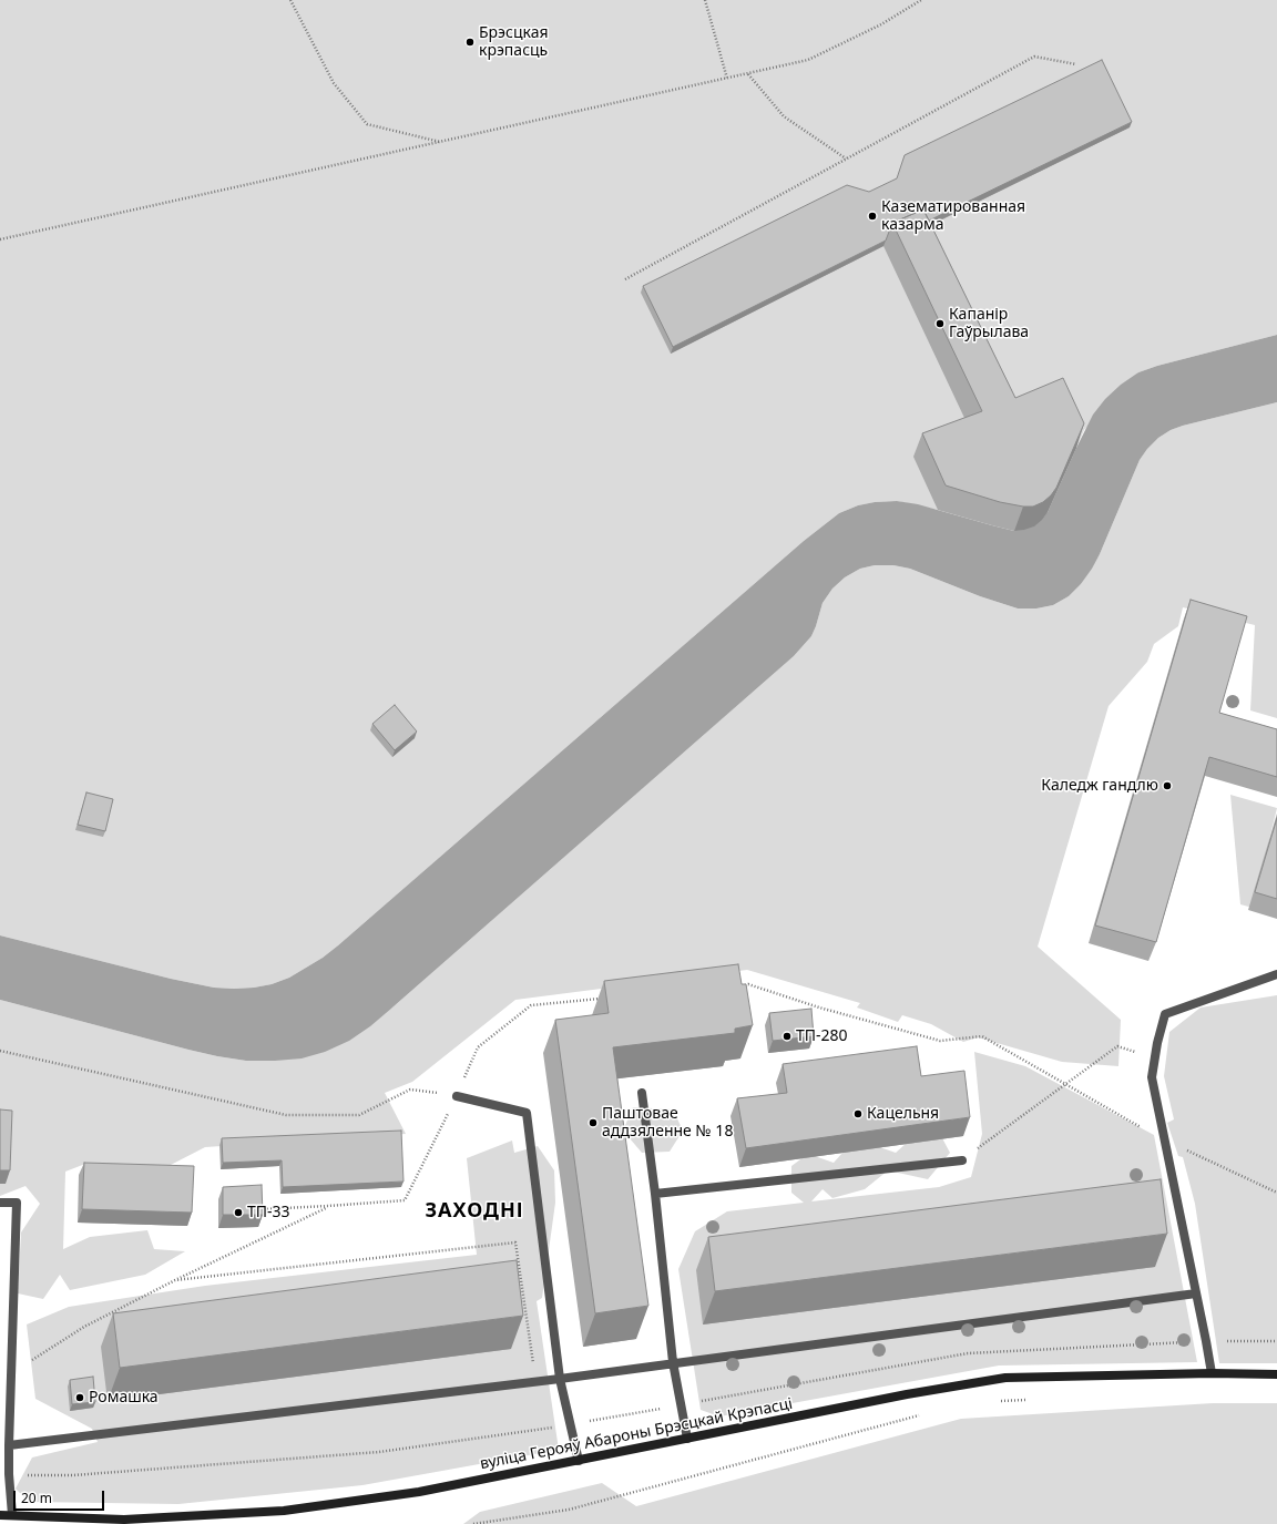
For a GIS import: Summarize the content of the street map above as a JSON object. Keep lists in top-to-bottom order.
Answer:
{
  "streets": {
    "main road": ["вуліца Герояў Абароны Брэсцкай Крэпасці"]
  },
  "districts": ["ЗАХОДНІ"],
  "places": [
    "Брэсцкая крэпасць",
    "Казематированная казарма",
    "Капанір Гаўрылава",
    "Каледж гандлю",
    "ТП-280",
    "Кацельня",
    "Паштовае аддзяленне № 18",
    "ТП-33",
    "Ромашка"
  ],
  "scale_bar": "20 m"
}
